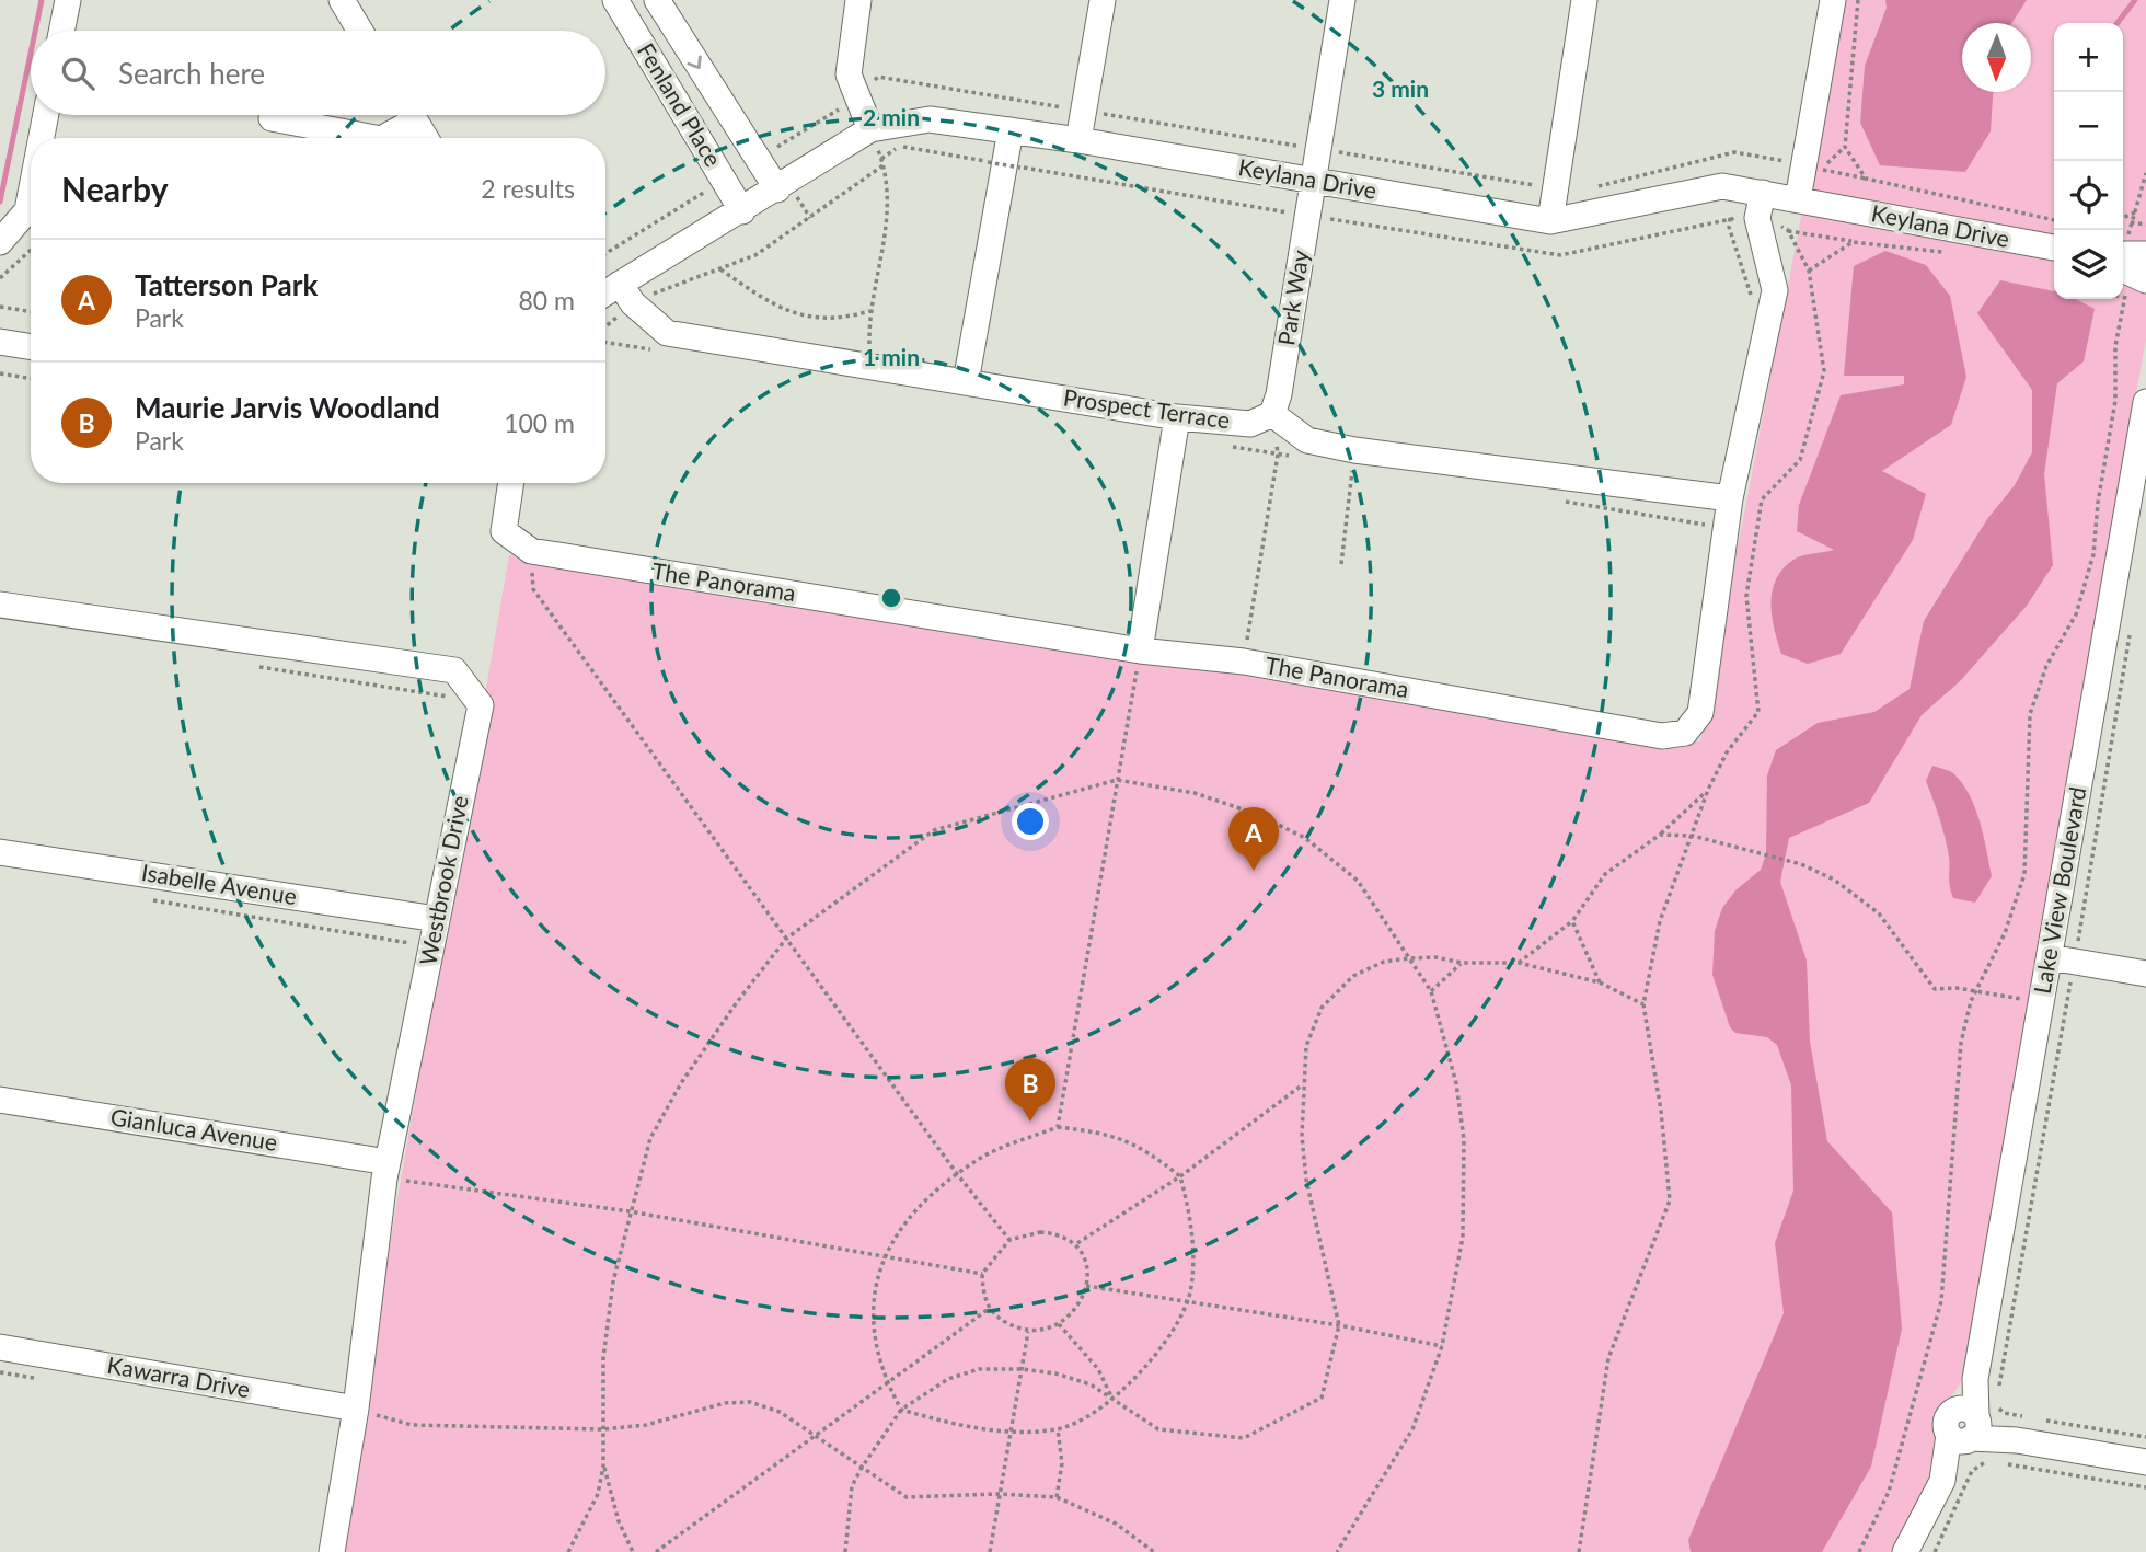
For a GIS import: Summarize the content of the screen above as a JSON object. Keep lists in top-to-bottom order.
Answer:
{
  "streets": {
    "street": [
      "Fenland Place",
      "Keylana Drive",
      "Park Way",
      "Prospect Terrace",
      "The Panorama",
      "Westbrook Drive",
      "Isabelle Avenue",
      "Lake View Boulevard",
      "Gianluca Avenue",
      "Kawarra Drive"
    ]
  },
  "crossings": [
    ["Fenland Place", "Keylana Drive"],
    ["Keylana Drive", "Park Way"],
    ["Keylana Drive", "Prospect Terrace"],
    ["Keylana Drive", "The Panorama"],
    ["Park Way", "Prospect Terrace"],
    ["Westbrook Drive", "Isabelle Avenue"],
    ["Westbrook Drive", "Gianluca Avenue"],
    ["Westbrook Drive", "Kawarra Drive"]
  ],
  "north": "bottom",
  "page": {
    "map_buttons": ["+", "−"],
    "search": "Search here",
    "heading": ["Nearby", "2 results"],
    "list": [
      {
        "mark": "A",
        "name": "Tatterson Park",
        "note": "Park",
        "value": "80 m"
      },
      {
        "mark": "B",
        "name": "Maurie Jarvis Woodland",
        "note": "Park",
        "value": "100 m"
      }
    ],
    "pins": ["A", "B"]
  },
  "rings": ["3 min", "2 min", "1 min"]
}
